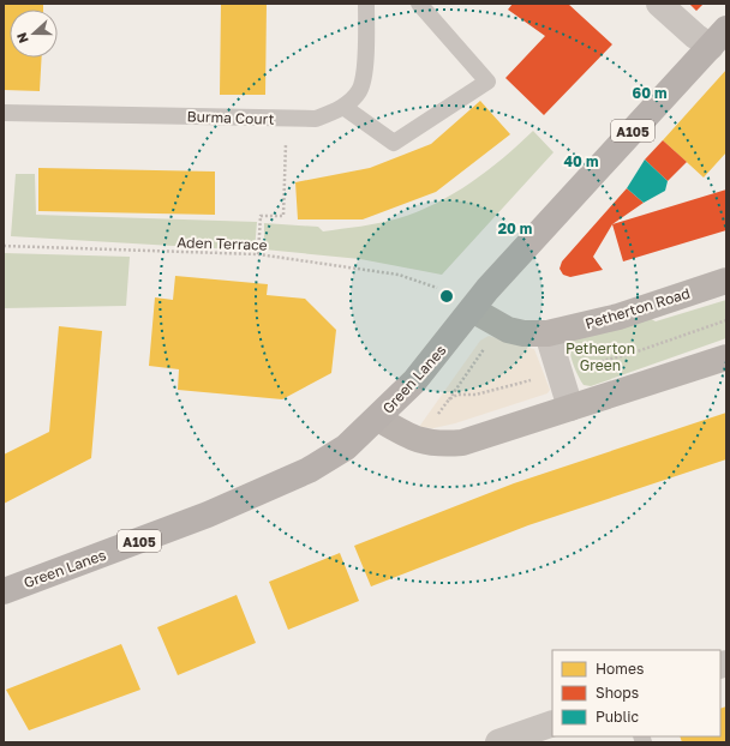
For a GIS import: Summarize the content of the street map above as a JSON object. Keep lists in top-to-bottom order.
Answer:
{
  "streets": {
    "main road": ["A105", "Green Lanes"],
    "street": ["Petherton Road"],
    "lane": ["Burma Court"],
    "path": ["Aden Terrace"]
  },
  "crossings": [
    ["Petherton Road", "Green Lanes"]
  ],
  "parks": ["Petherton Green"],
  "legend": ["Homes", "Shops", "Public"],
  "north": "left",
  "rings": ["60 m", "40 m", "20 m"]
}
